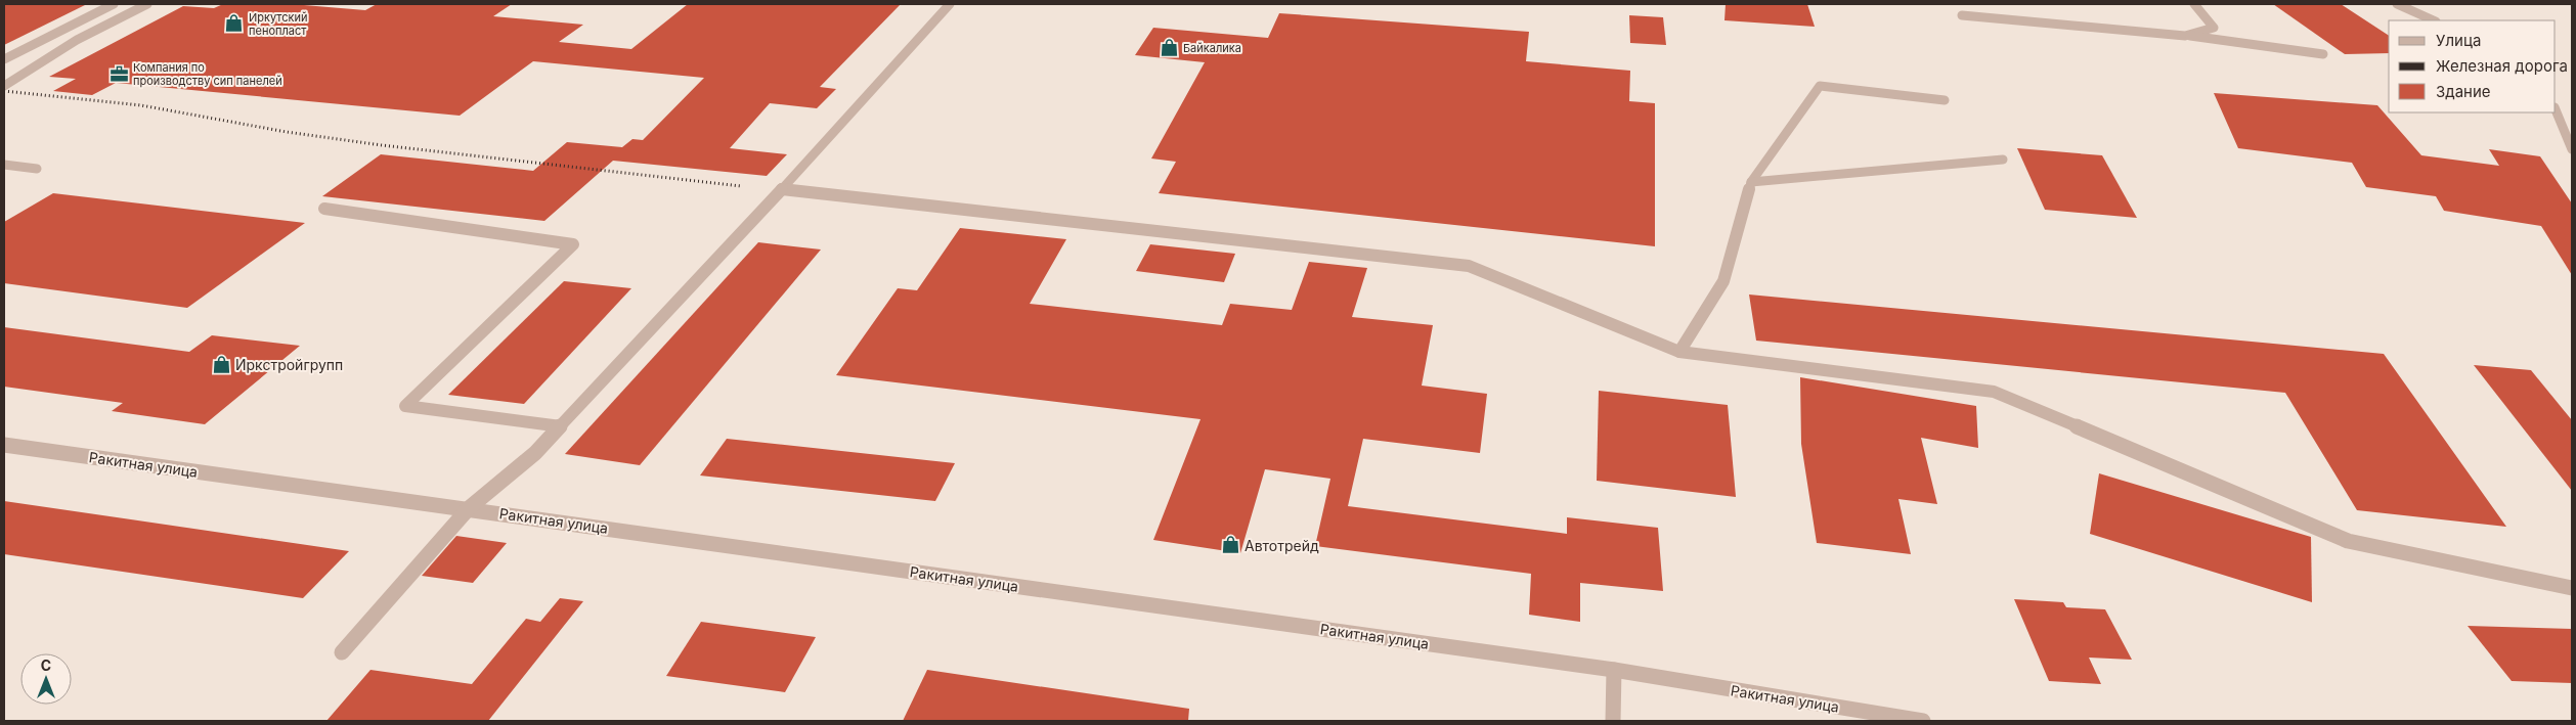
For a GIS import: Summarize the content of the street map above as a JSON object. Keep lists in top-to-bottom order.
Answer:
{
  "streets": {
    "street": ["Ракитная улица"]
  },
  "places": {
    "shop": [
      "Иркутский пенопласт",
      "Байкалика",
      "Иркстройгрупп",
      "Автотрейд"
    ],
    "office": ["Компания по производству сип панелей"]
  },
  "legend": ["Улица", "Железная дорога", "Здание"],
  "north": "top"
}
